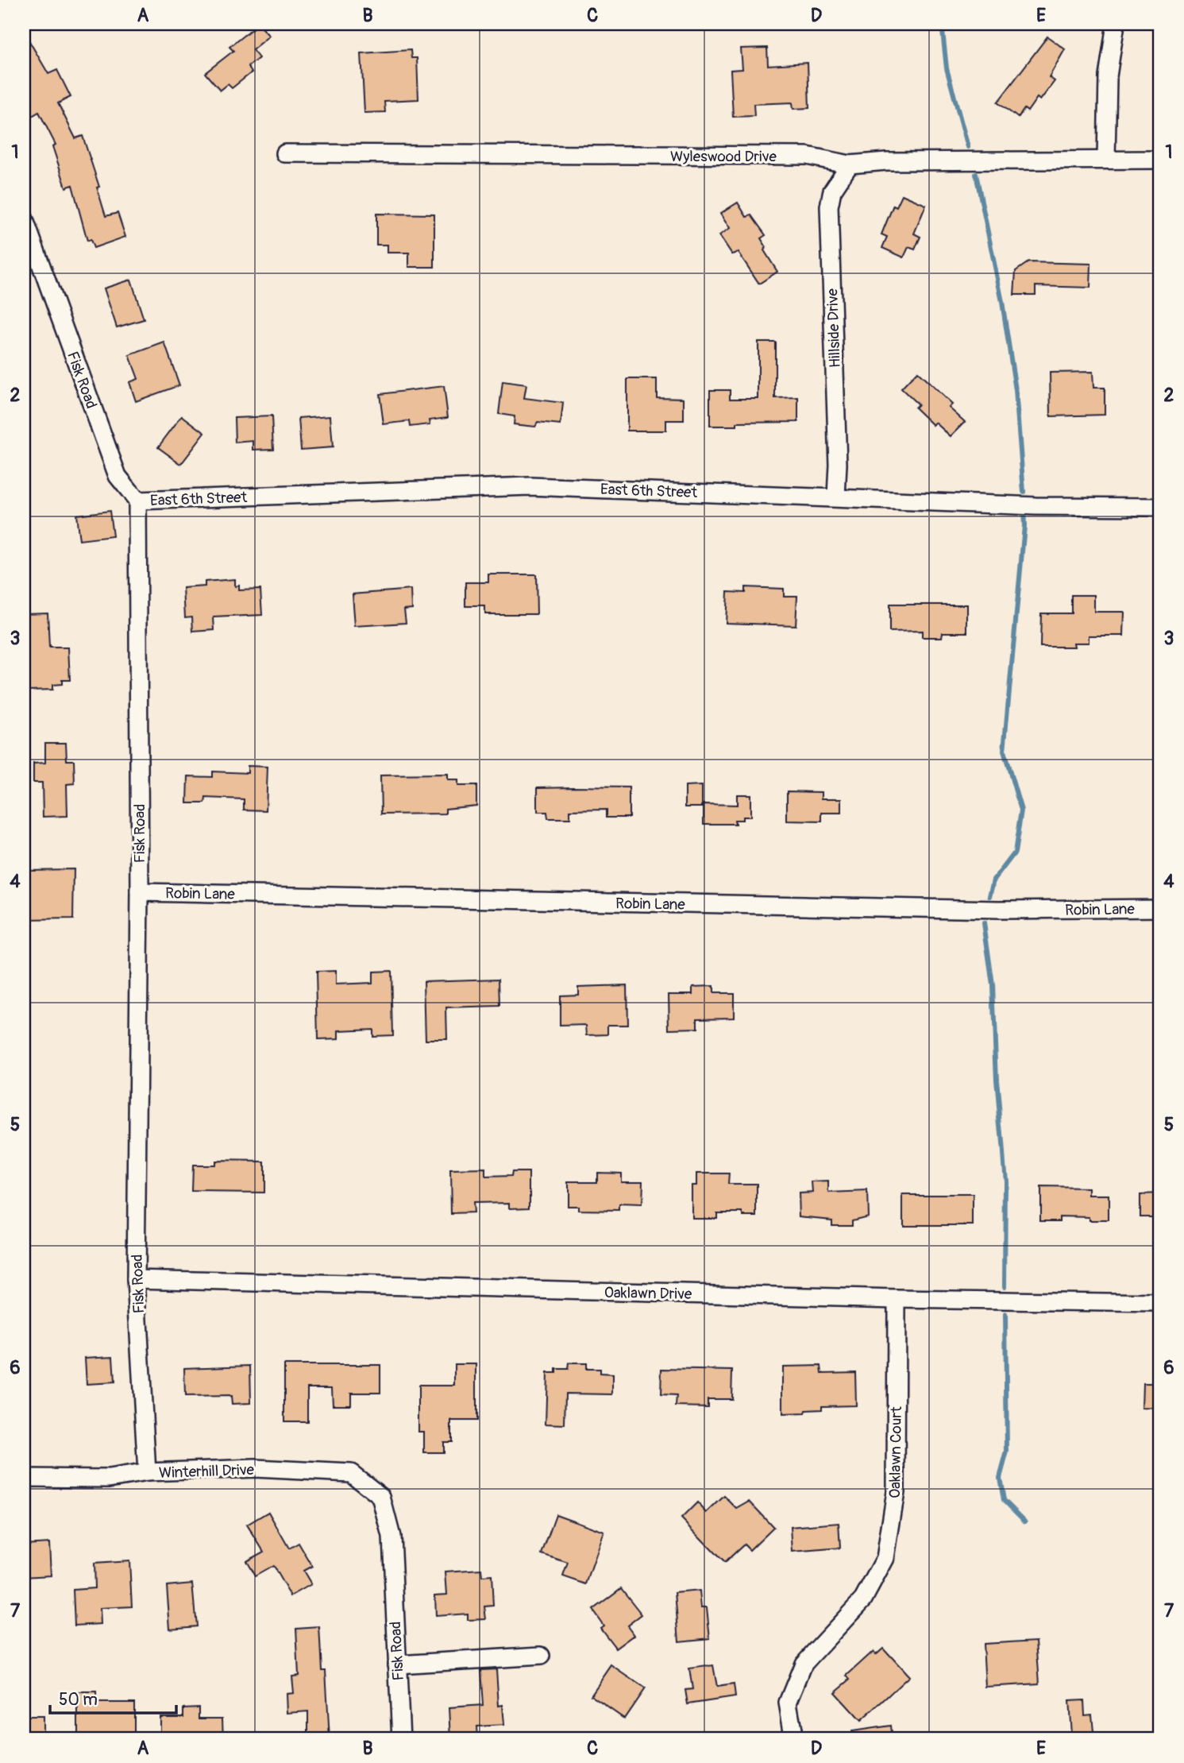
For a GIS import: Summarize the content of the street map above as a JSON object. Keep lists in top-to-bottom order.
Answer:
{
  "streets": {
    "street": [
      "Wyleswood Drive",
      "Hillside Drive",
      "Fisk Road",
      "East 6th Street",
      "Robin Lane",
      "Oaklawn Drive",
      "Oaklawn Court",
      "Winterhill Drive"
    ]
  },
  "crossings": [
    ["Wyleswood Drive", "Hillside Drive"],
    ["Hillside Drive", "East 6th Street"],
    ["Fisk Road", "East 6th Street"],
    ["Fisk Road", "Robin Lane"],
    ["Fisk Road", "Oaklawn Drive"],
    ["Fisk Road", "Winterhill Drive"],
    ["Oaklawn Drive", "Oaklawn Court"]
  ],
  "scale_bar": "50 m",
  "grid": {
    "columns": [
      "A",
      "B",
      "C",
      "D",
      "E"
    ],
    "rows": [
      "1",
      "2",
      "3",
      "4",
      "5",
      "6",
      "7"
    ]
  }
}
